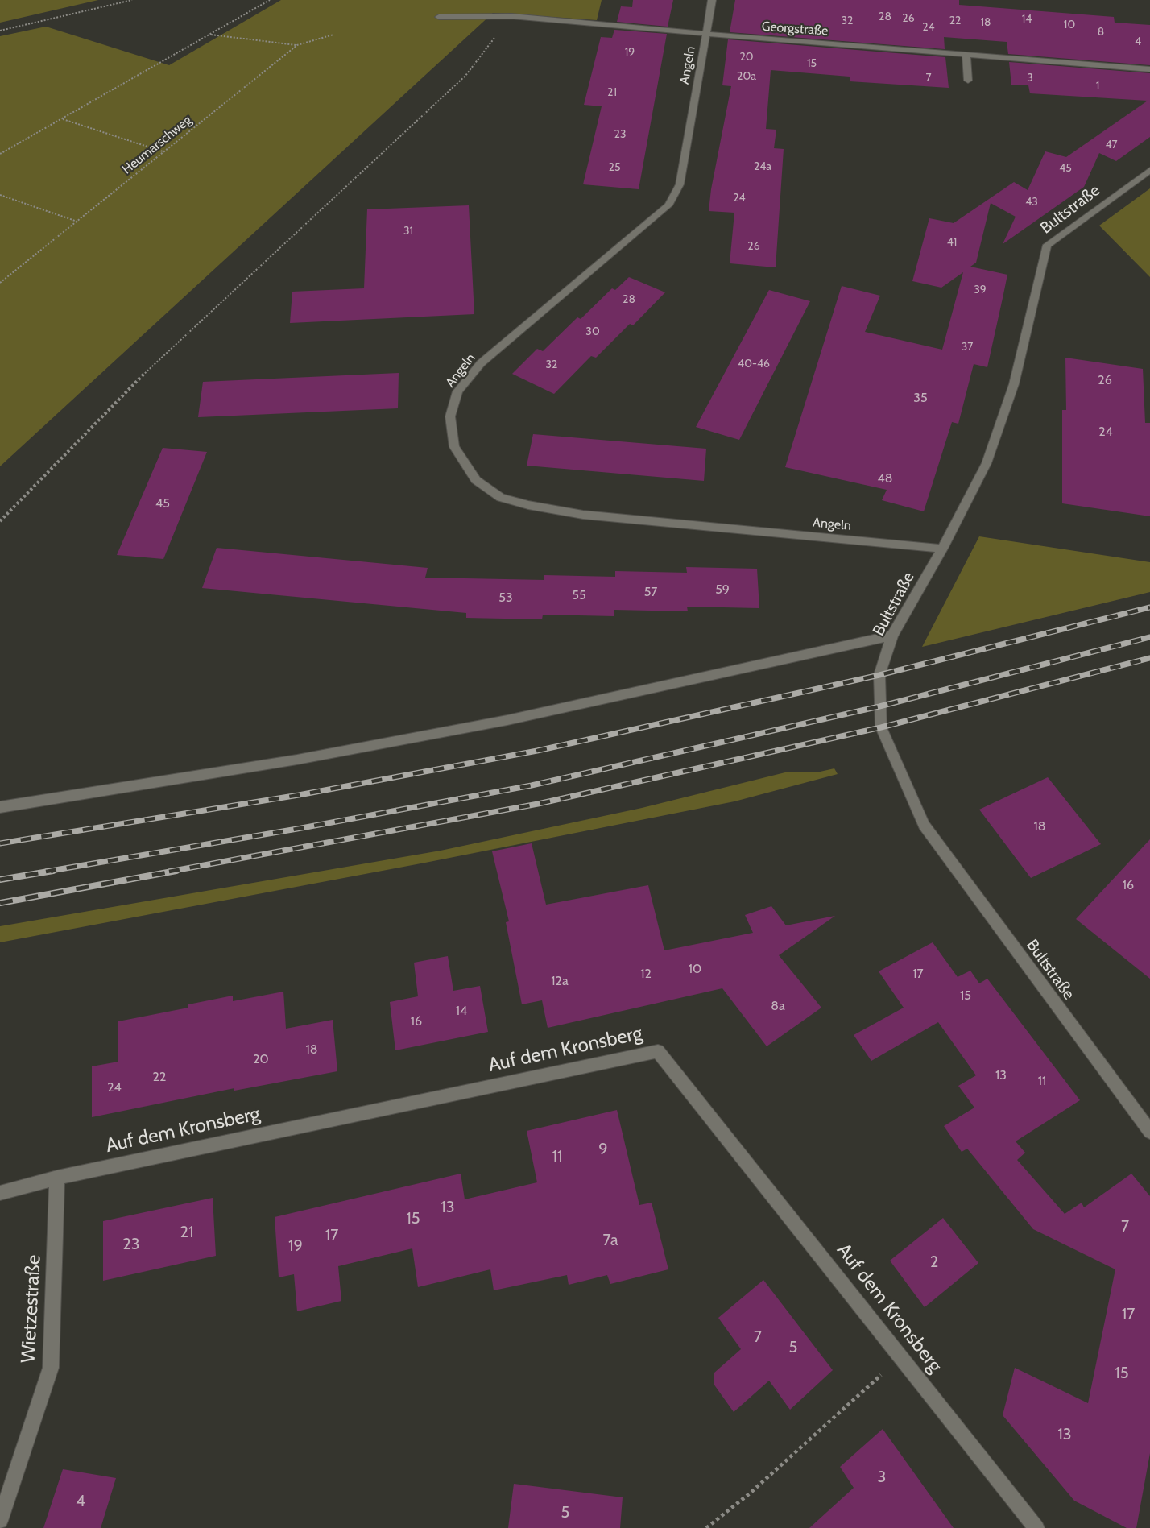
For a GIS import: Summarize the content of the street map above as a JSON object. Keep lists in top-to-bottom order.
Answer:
{
  "streets": {
    "street": [
      "Georgstraße",
      "Angeln",
      "Bultstraße",
      "Auf dem Kronsberg",
      "Wietzestraße"
    ],
    "path": ["Heumarschweg"]
  },
  "crossings": [
    ["Georgstraße", "Angeln"],
    ["Angeln", "Bultstraße"],
    ["Auf dem Kronsberg", "Wietzestraße"]
  ],
  "house_numbers": [
    "28",
    "26",
    "14",
    "32",
    "22",
    "18",
    "10",
    "24",
    "8",
    "4",
    "19",
    "20",
    "15",
    "20a",
    "7",
    "3",
    "1",
    "21",
    "23",
    "47",
    "24a",
    "25",
    "45",
    "24",
    "43",
    "31",
    "41",
    "26",
    "39",
    "28",
    "30",
    "37",
    "40-46",
    "32",
    "26",
    "35",
    "24",
    "48",
    "45",
    "59",
    "57",
    "55",
    "53",
    "18",
    "16",
    "10",
    "12",
    "17",
    "12a",
    "15",
    "8a",
    "14",
    "16",
    "18",
    "20",
    "13",
    "22",
    "11",
    "24",
    "9",
    "11",
    "13",
    "15",
    "7",
    "21",
    "17",
    "7a",
    "23",
    "19",
    "2",
    "17",
    "7",
    "5",
    "15",
    "13",
    "3",
    "4",
    "5"
  ]
}
